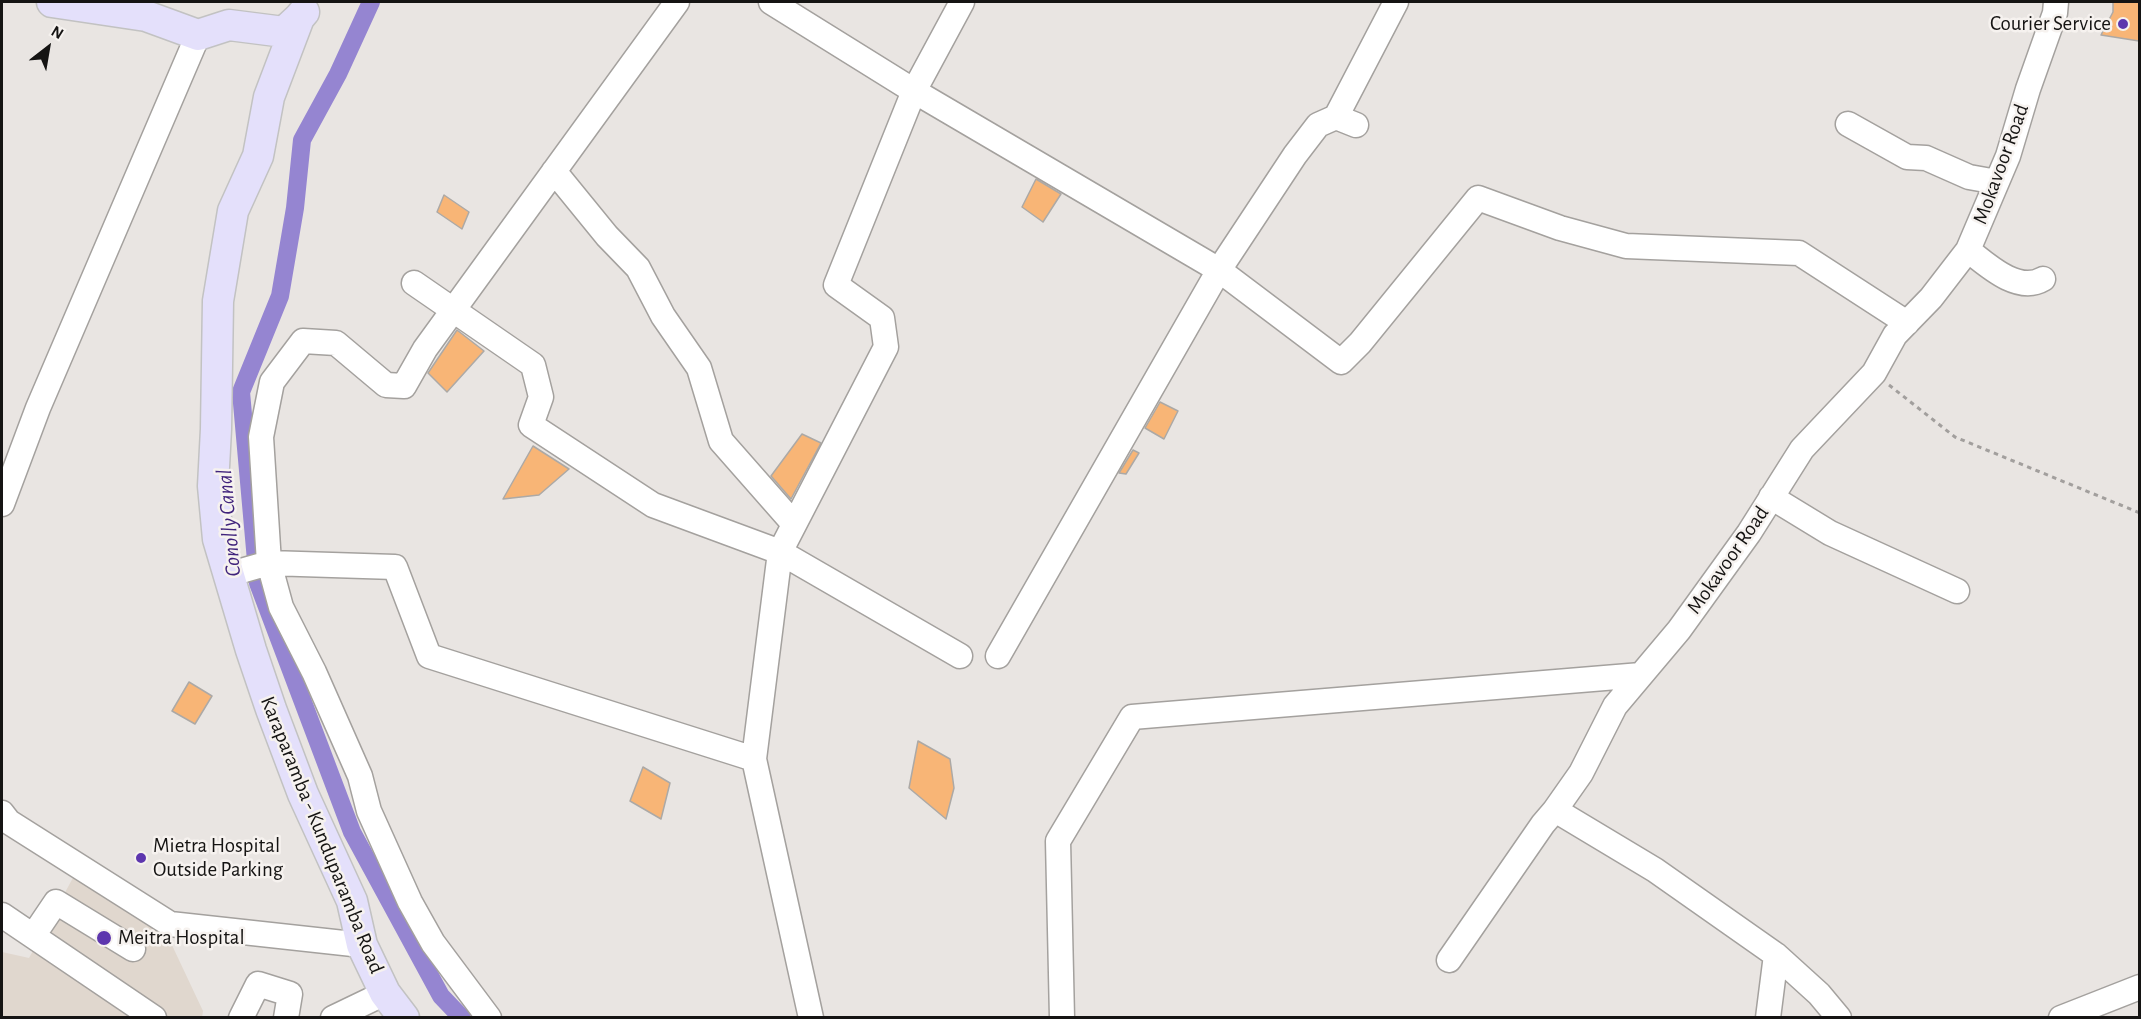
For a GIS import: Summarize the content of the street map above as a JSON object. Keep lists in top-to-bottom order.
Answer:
{
  "streets": {
    "main road": ["Karaparamba - Kunduparamba Road"],
    "street": ["Mokavoor Road"]
  },
  "water": ["Conolly Canal"],
  "places": ["Courier Service", "Mietra Hospital Outside Parking", "Meitra Hospital"],
  "north": "top right"
}
